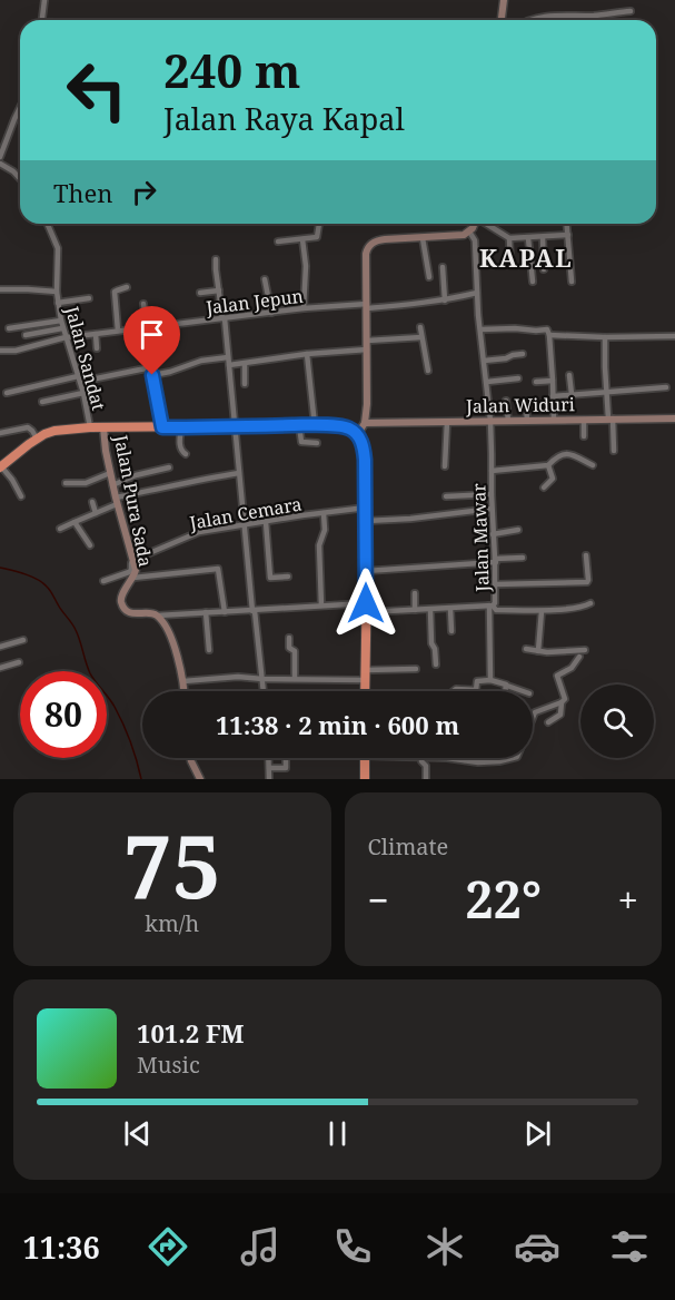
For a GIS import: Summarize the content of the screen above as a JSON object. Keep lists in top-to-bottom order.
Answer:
{
  "streets": {
    "street": [
      "Jalan Jepun",
      "Jalan Sandat",
      "Jalan Widuri",
      "Jalan Pura Sada",
      "Jalan Cemara",
      "Jalan Mawar"
    ]
  },
  "crossings": [
    ["Jalan Jepun", "Jalan Sandat"],
    ["Jalan Jepun", "Jalan Mawar"],
    ["Jalan Widuri", "Jalan Mawar"],
    ["Jalan Pura Sada", "Jalan Cemara"],
    ["Jalan Pura Sada", "Jalan Mawar"]
  ],
  "districts": ["KAPAL"],
  "page": {
    "turn": ["240 m", "Jalan Raya Kapal"],
    "then": "Then",
    "limit": "80",
    "trip": "11:38 · 2 min · 600 m",
    "tile": [
      ["75", "km/h"],
      "Climate"
    ],
    "heat": ["−", "22°", "+"],
    "song": ["101.2 FM", "Music"],
    "tabs": "11:36"
  }
}
